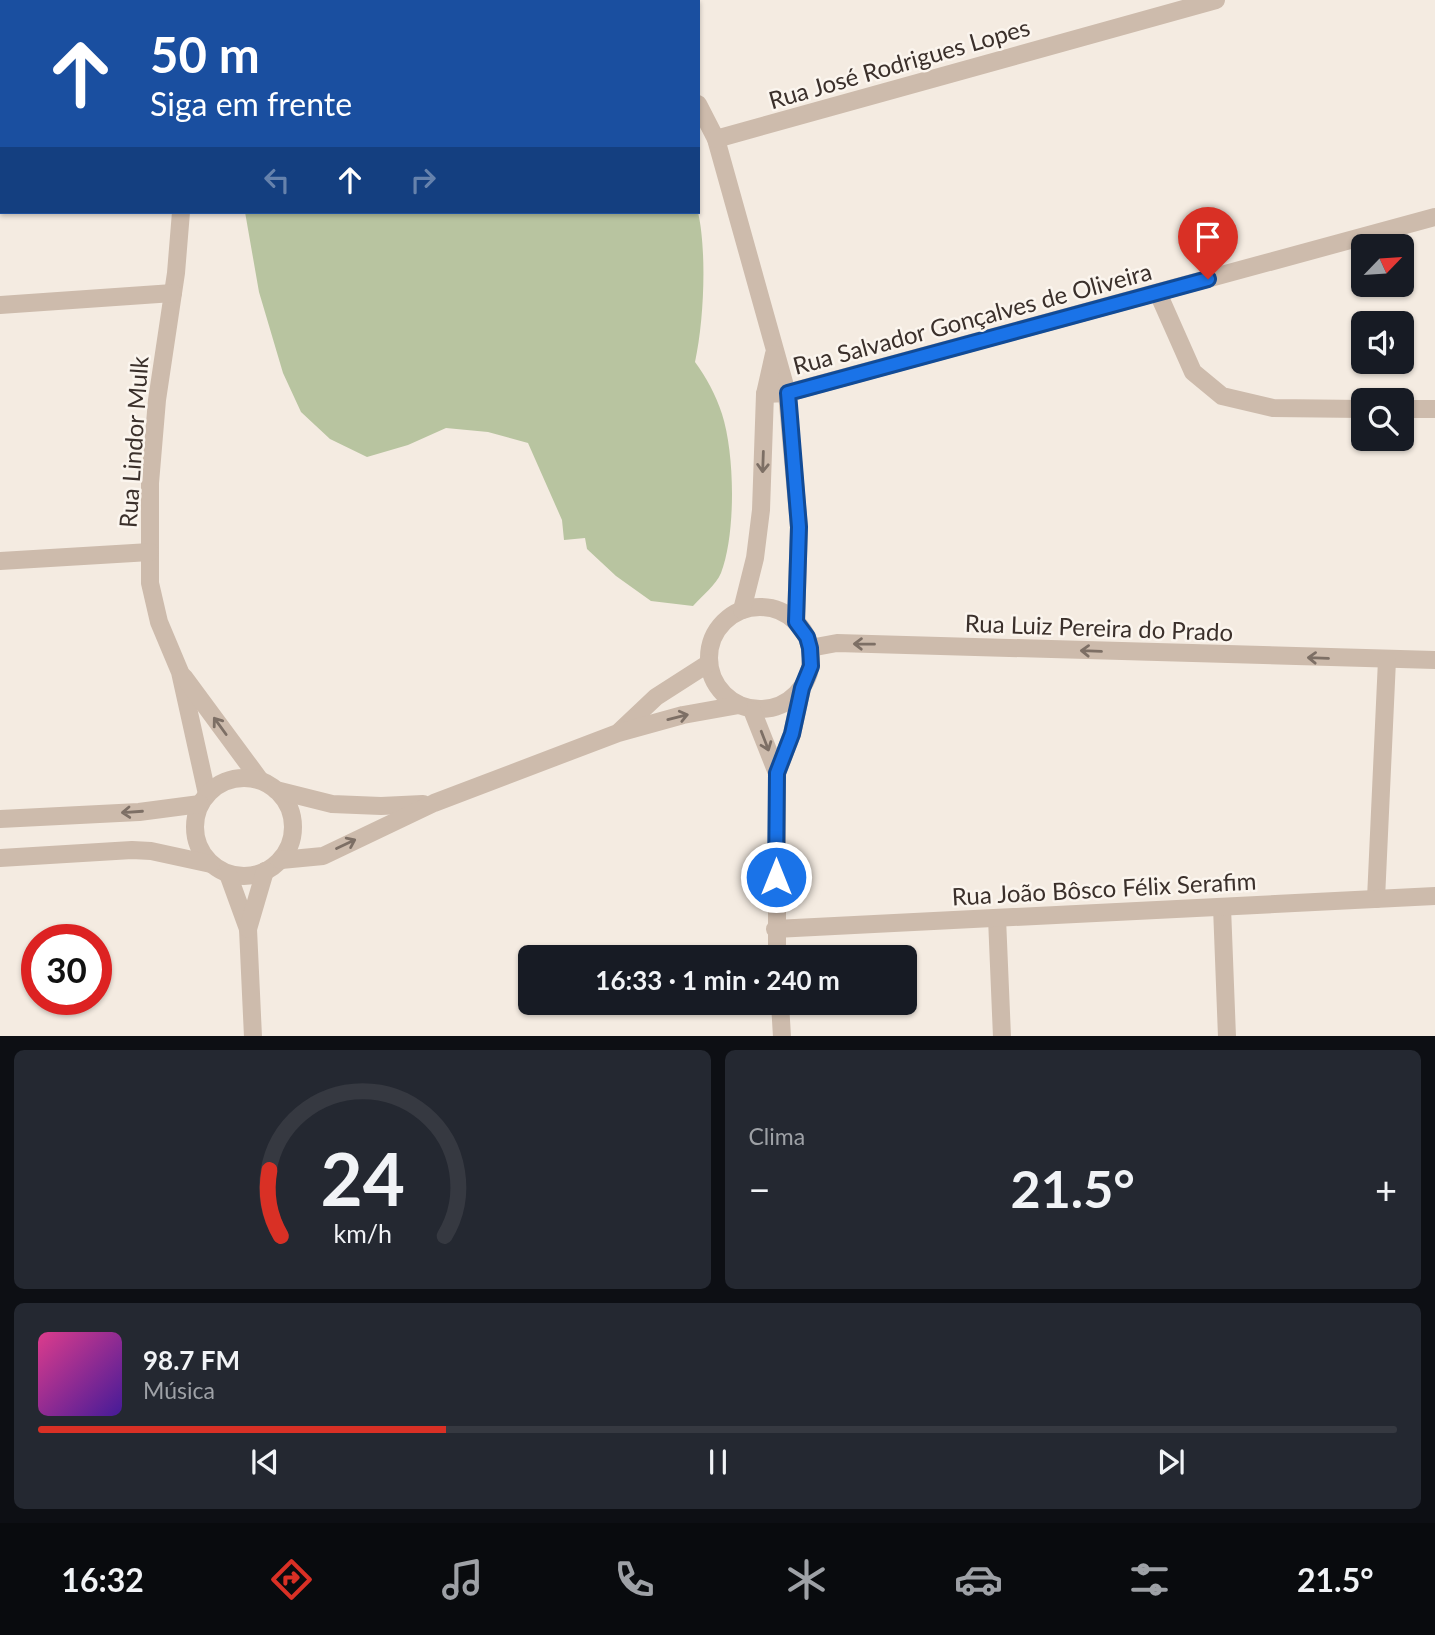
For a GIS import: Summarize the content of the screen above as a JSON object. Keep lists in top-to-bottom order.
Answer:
{
  "streets": {
    "street": [
      "Rua José Rodrigues Lopes",
      "Rua Salvador Gonçalves de Oliveira",
      "Rua Lindor Mulk",
      "Rua Luiz Pereira do Prado",
      "Rua João Bôsco Félix Serafim"
    ]
  },
  "one_way": ["Rua Luiz Pereira do Prado"],
  "north": "top right",
  "page": {
    "turn": ["50 m", "Siga em frente"],
    "limit": "30",
    "trip": "16:33 · 1 min · 240 m",
    "tile": "Clima",
    "heat": ["−", "21.5°", "+"],
    "song": ["98.7 FM", "Música"],
    "tabs": ["16:32", "21.5°"],
    "gauge": ["24", "km/h"]
  }
}
